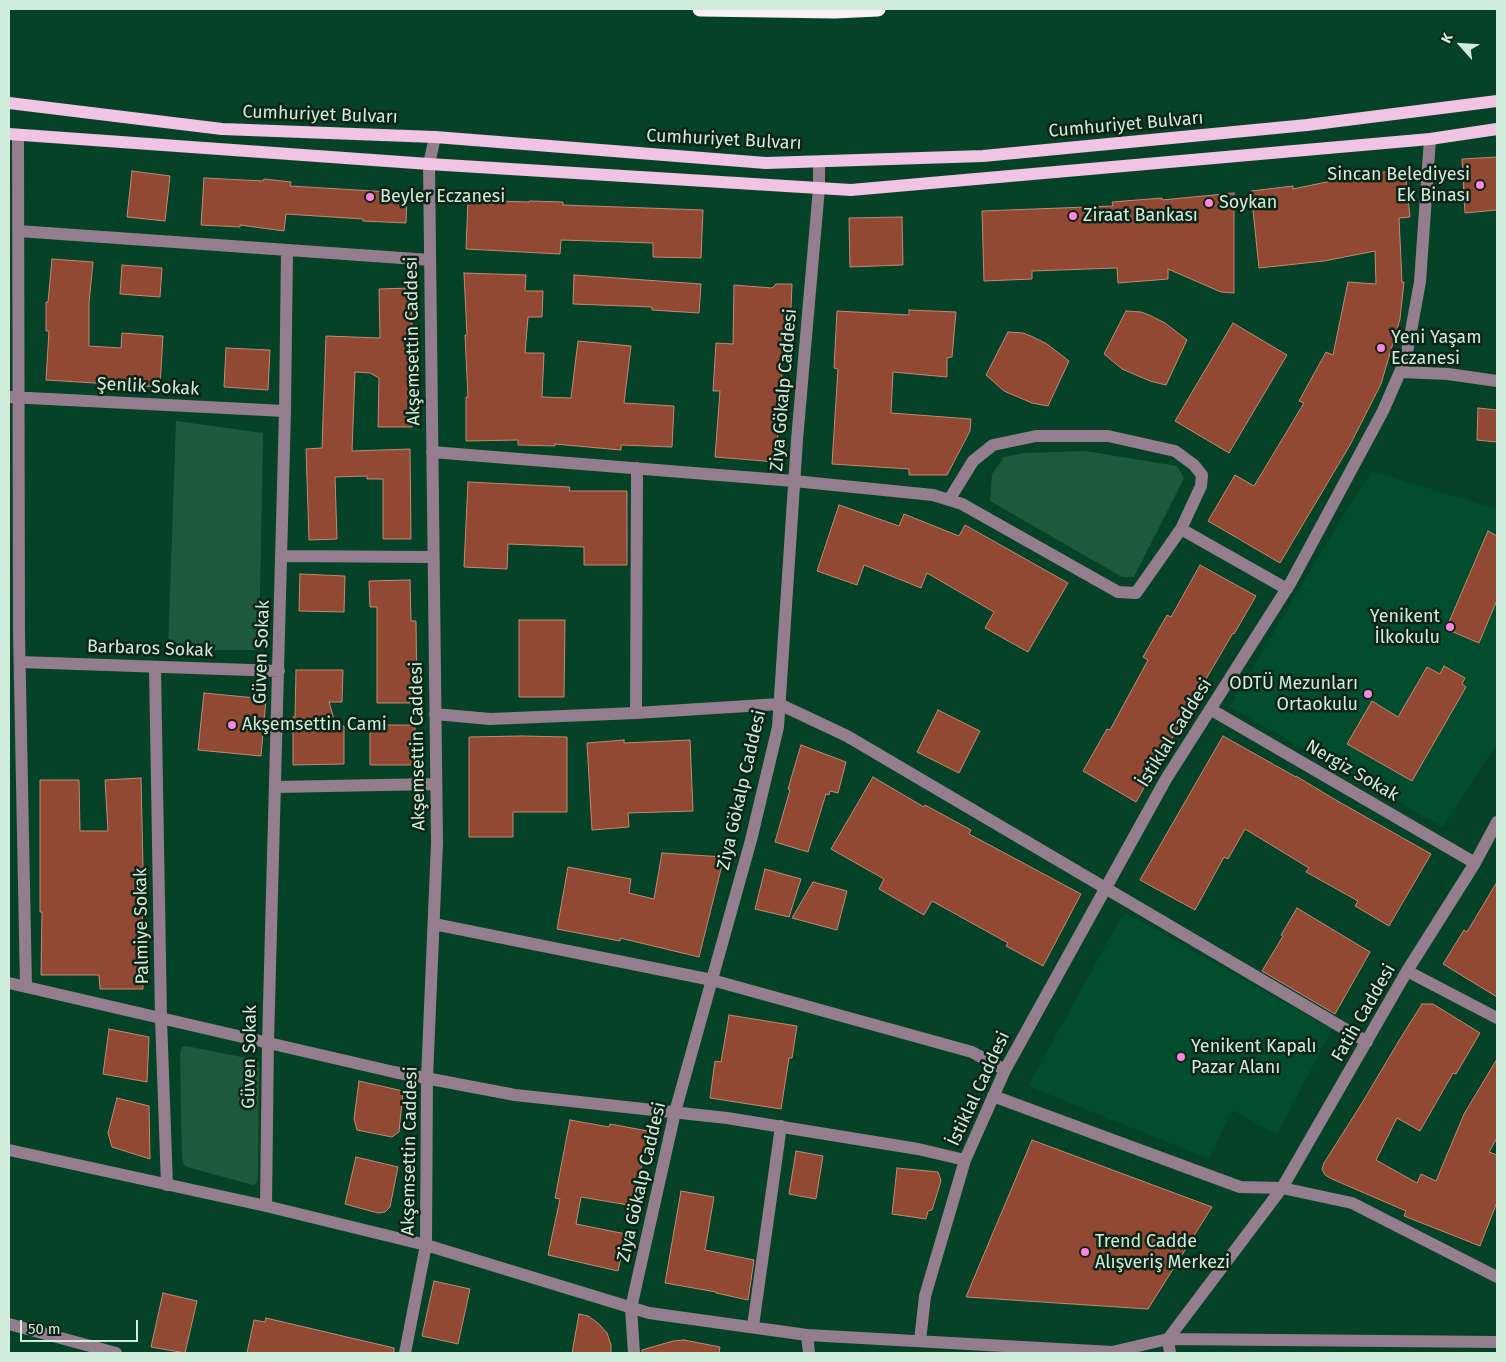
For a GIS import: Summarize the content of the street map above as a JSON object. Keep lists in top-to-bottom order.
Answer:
{
  "streets": {
    "main road": ["Cumhuriyet Bulvarı"],
    "street": [
      "Akşemsettin Caddesi",
      "Şenlik Sokak",
      "Ziya Gökalp Caddesi",
      "Barbaros Sokak",
      "Güven Sokak",
      "İstiklal Caddesi",
      "Nergiz Sokak",
      "Palmiye Sokak",
      "Fatih Caddesi"
    ]
  },
  "crossings": [
    ["Cumhuriyet Bulvarı", "Akşemsettin Caddesi"],
    ["Cumhuriyet Bulvarı", "Ziya Gökalp Caddesi"],
    ["Şenlik Sokak", "Güven Sokak"],
    ["Barbaros Sokak", "Güven Sokak"],
    ["Barbaros Sokak", "Palmiye Sokak"],
    ["İstiklal Caddesi", "Nergiz Sokak"],
    ["Nergiz Sokak", "Fatih Caddesi"]
  ],
  "places": [
    "Sincan Belediyesi Ek Binası",
    "Beyler Eczanesi",
    "Soykan",
    "Ziraat Bankası",
    "Yeni Yaşam Eczanesi",
    "Yenikent İlkokulu",
    "ODTÜ Mezunları Ortaokulu",
    "Akşemsettin Cami",
    "Yenikent Kapalı Pazar Alanı",
    "Trend Cadde Alışveriş Merkezi"
  ],
  "scale_bar": "50 m",
  "north": "top left"
}
